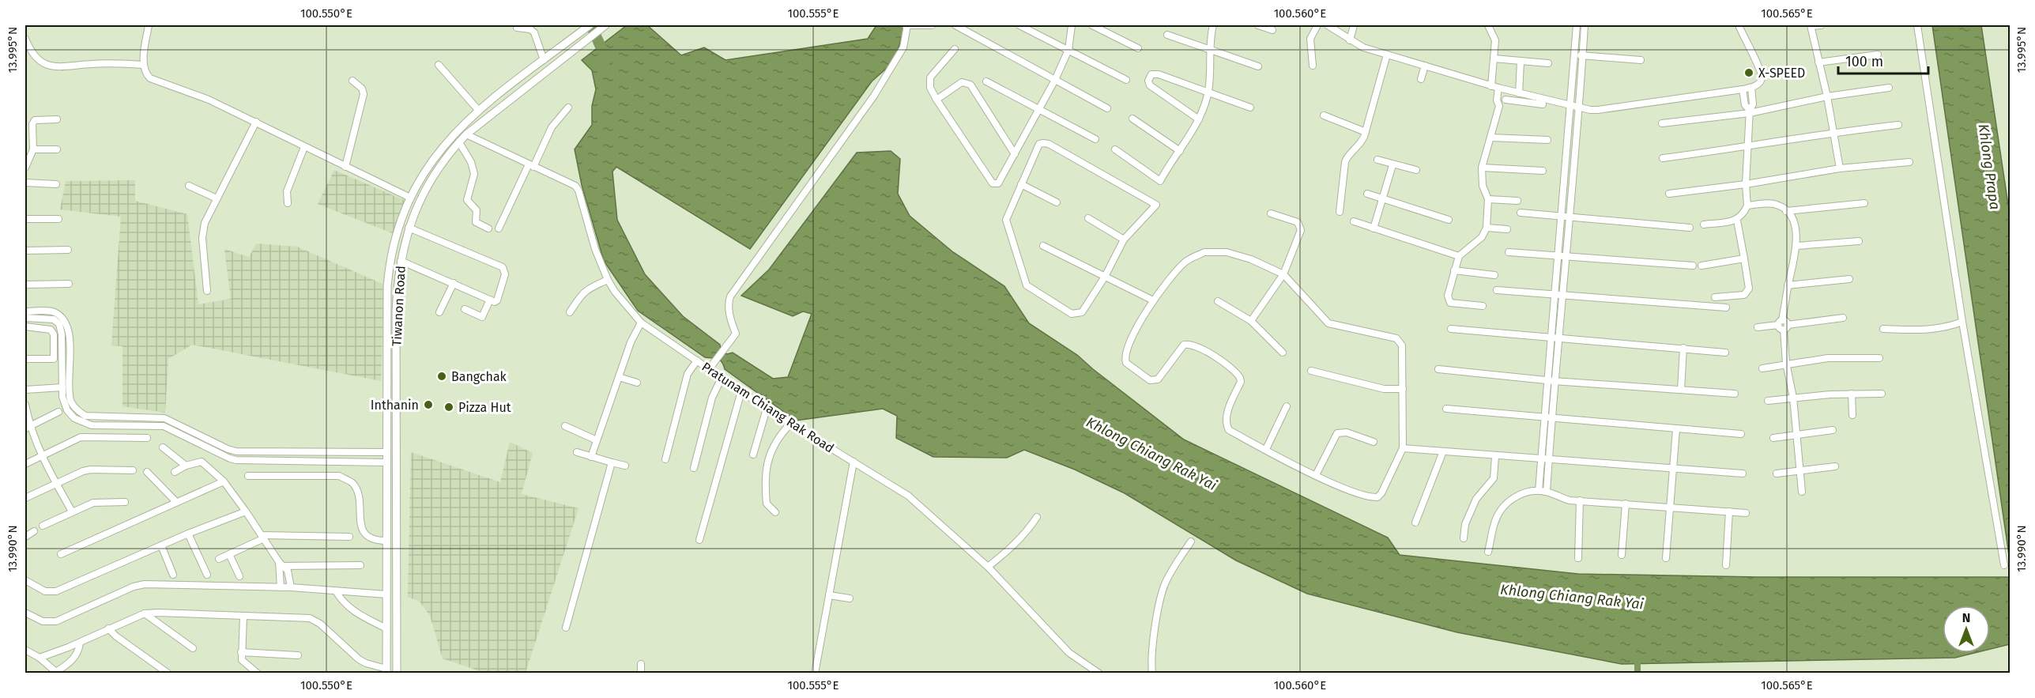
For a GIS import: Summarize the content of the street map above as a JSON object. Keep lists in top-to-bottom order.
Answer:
{
  "streets": {
    "main road": ["Tiwanon Road"],
    "street": ["Pratunam Chiang Rak Road"]
  },
  "crossings": [
    ["Tiwanon Road", "Pratunam Chiang Rak Road"]
  ],
  "water": ["Khlong Prapa", "Khlong Chiang Rak Yai"],
  "places": [
    "X-SPEED",
    "Bangchak",
    "Inthanin",
    "Pizza Hut"
  ],
  "scale_bar": "100 m",
  "north": "top",
  "coordinates": [
    "100.550°E",
    "100.555°E",
    "100.560°E",
    "100.565°E",
    "13.995°N",
    "13.990°N"
  ]
}
